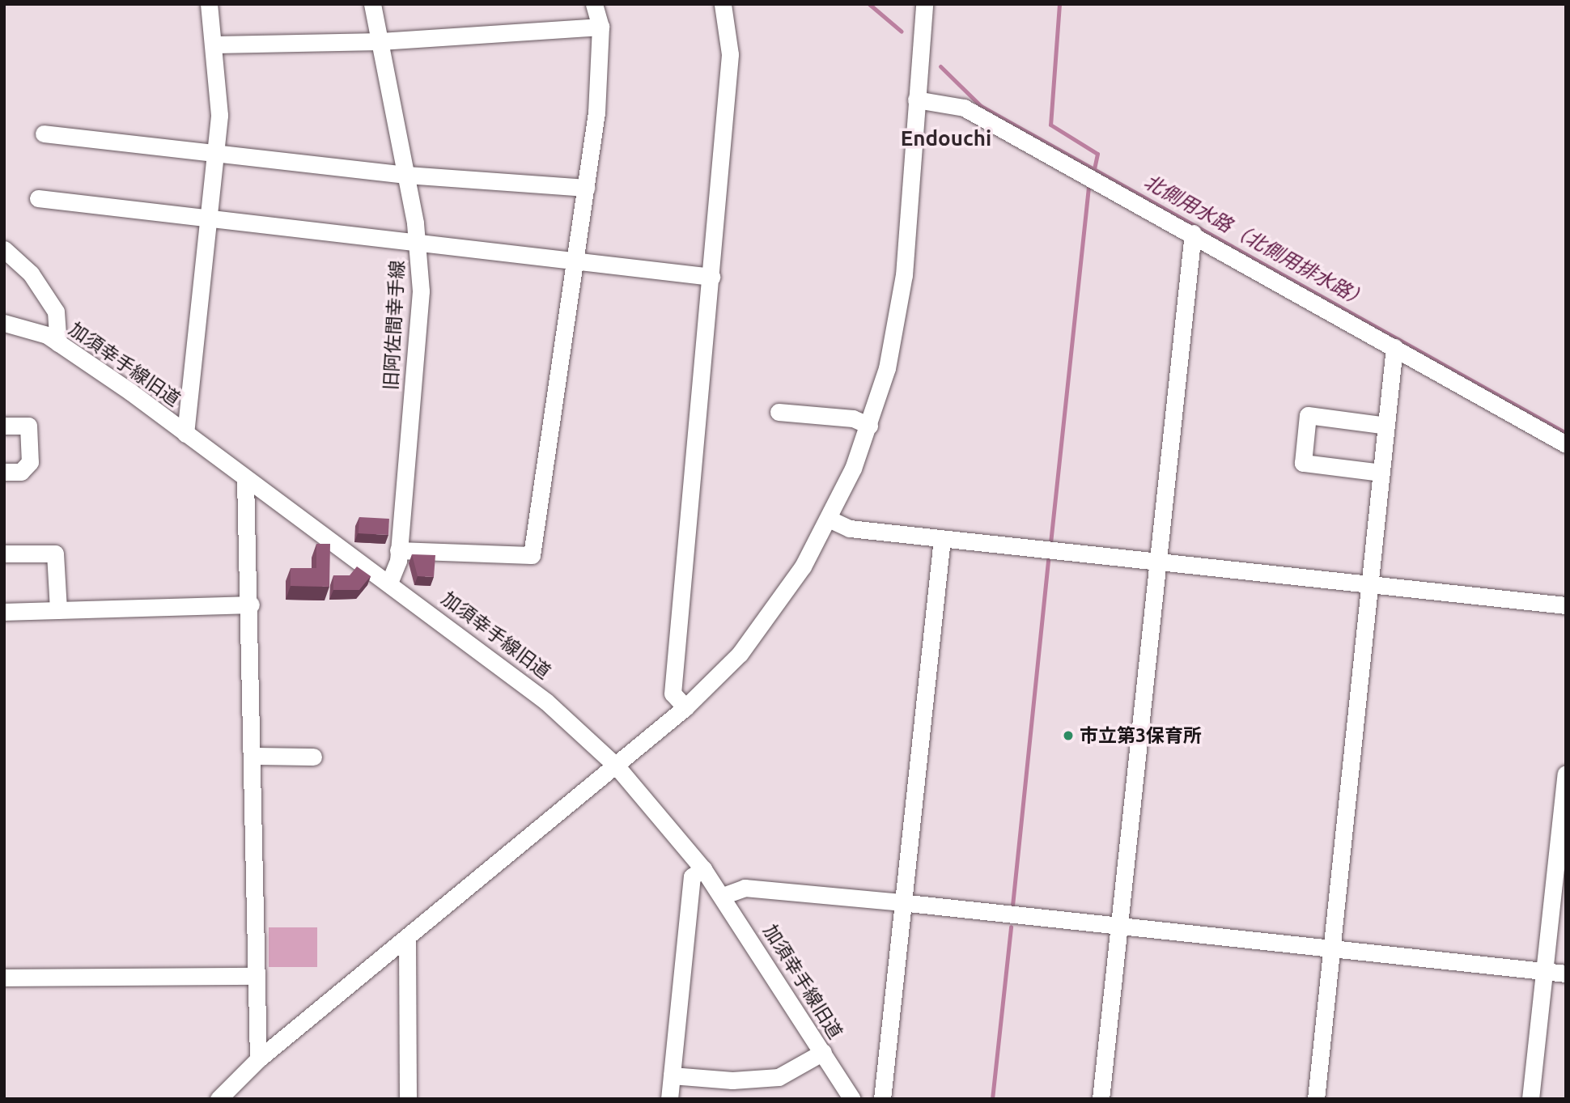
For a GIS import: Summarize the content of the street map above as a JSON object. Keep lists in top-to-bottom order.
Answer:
{
  "streets": {
    "street": ["旧阿佐間幸手線", "加須幸手線旧道"]
  },
  "crossings": [
    ["旧阿佐間幸手線", "加須幸手線旧道"]
  ],
  "districts": ["Endouchi"],
  "water": ["北側用水路（北側用排水路）"],
  "places": ["市立第3保育所"]
}
